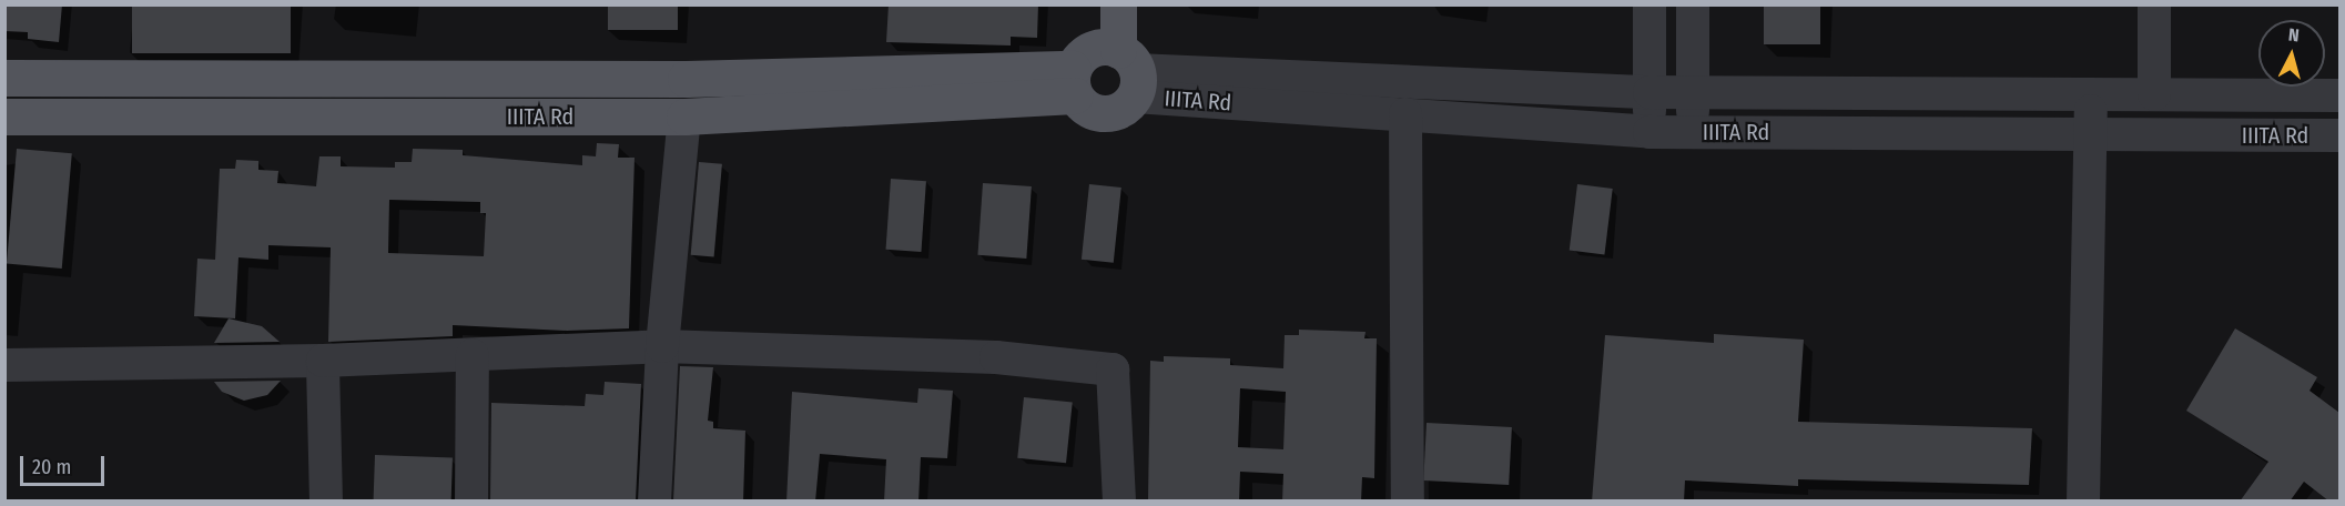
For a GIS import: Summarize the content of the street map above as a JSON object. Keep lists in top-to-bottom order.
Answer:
{
  "streets": {
    "main road": ["IIITA Rd"]
  },
  "scale_bar": "20 m",
  "north": "top"
}
